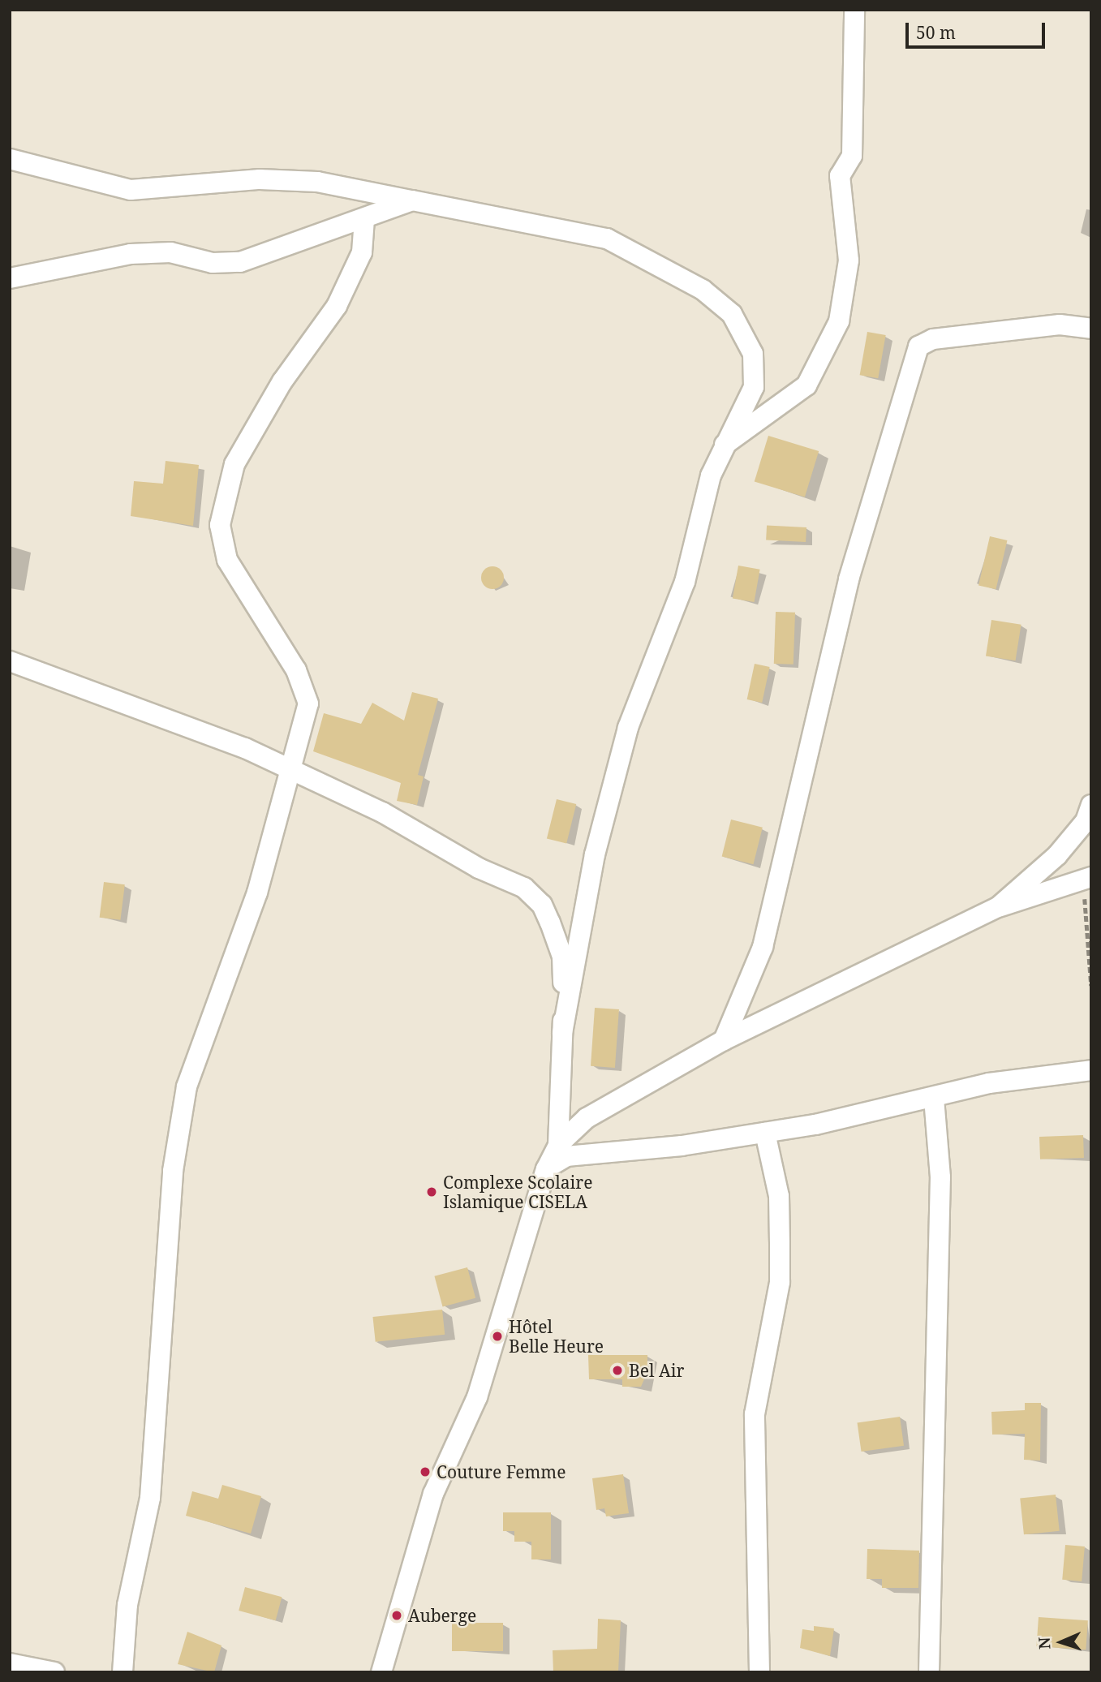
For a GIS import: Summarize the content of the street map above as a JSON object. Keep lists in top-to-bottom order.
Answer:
{
  "places": [
    "Complexe Scolaire Islamique CISELA",
    "Hôtel Belle Heure",
    "Bel Air",
    "Couture Femme",
    "Auberge"
  ],
  "scale_bar": "50 m",
  "north": "left"
}
